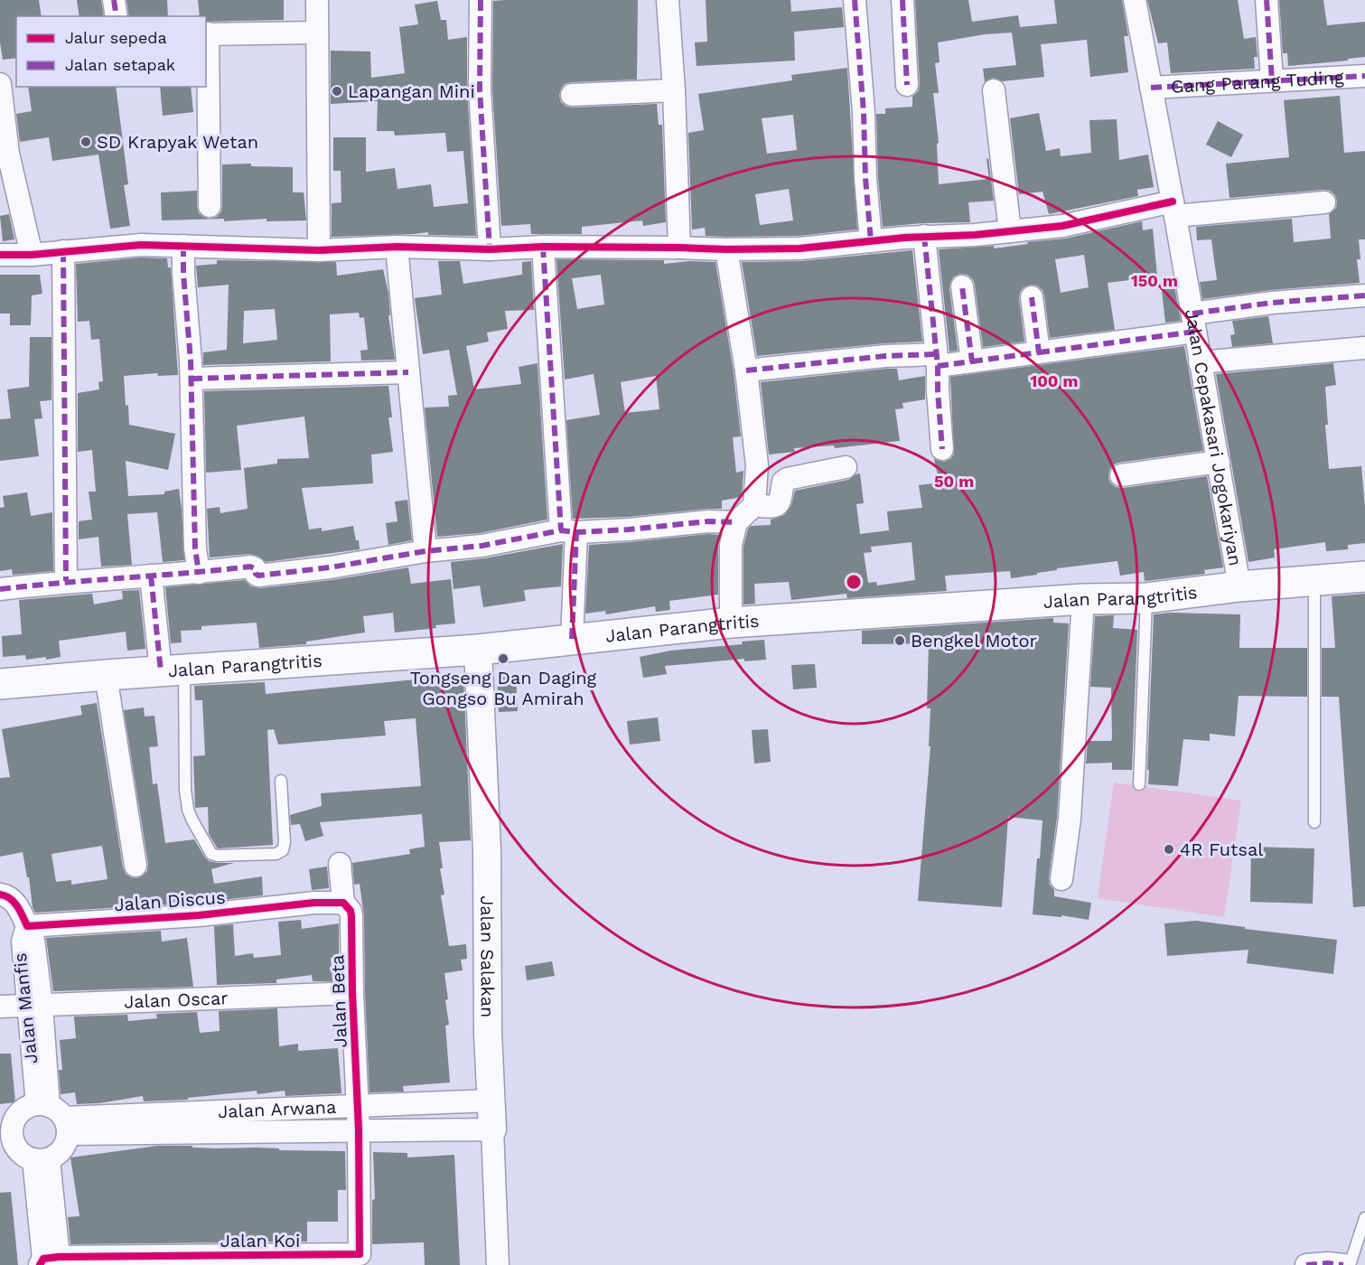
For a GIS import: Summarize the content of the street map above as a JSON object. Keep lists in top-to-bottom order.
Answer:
{
  "streets": {
    "main road": ["Jalan Parangtritis"],
    "street": [
      "Gang Parang Tuding",
      "Jalan Cepakasari Jogokariyan",
      "Jalan Discus",
      "Jalan Salakan",
      "Jalan Oscar",
      "Jalan Beta",
      "Jalan Manfis",
      "Jalan Arwana",
      "Jalan Koi"
    ]
  },
  "crossings": [
    ["Gang Parang Tuding", "Jalan Cepakasari Jogokariyan"],
    ["Jalan Cepakasari Jogokariyan", "Jalan Parangtritis"],
    ["Jalan Parangtritis", "Jalan Salakan"],
    ["Jalan Discus", "Jalan Beta"],
    ["Jalan Discus", "Jalan Manfis"],
    ["Jalan Salakan", "Jalan Arwana"],
    ["Jalan Oscar", "Jalan Beta"],
    ["Jalan Oscar", "Jalan Manfis"],
    ["Jalan Beta", "Jalan Arwana"],
    ["Jalan Beta", "Jalan Koi"],
    ["Jalan Manfis", "Jalan Arwana"],
    ["Jalan Arwana", "Jalan Koi"]
  ],
  "places": [
    "Lapangan Mini",
    "SD Krapyak Wetan",
    "Bengkel Motor",
    "Tongseng Dan Daging Gongso Bu Amirah",
    "4R Futsal"
  ],
  "legend": ["Jalur sepeda", "Jalan setapak"],
  "rings": ["150 m", "100 m", "50 m"]
}
